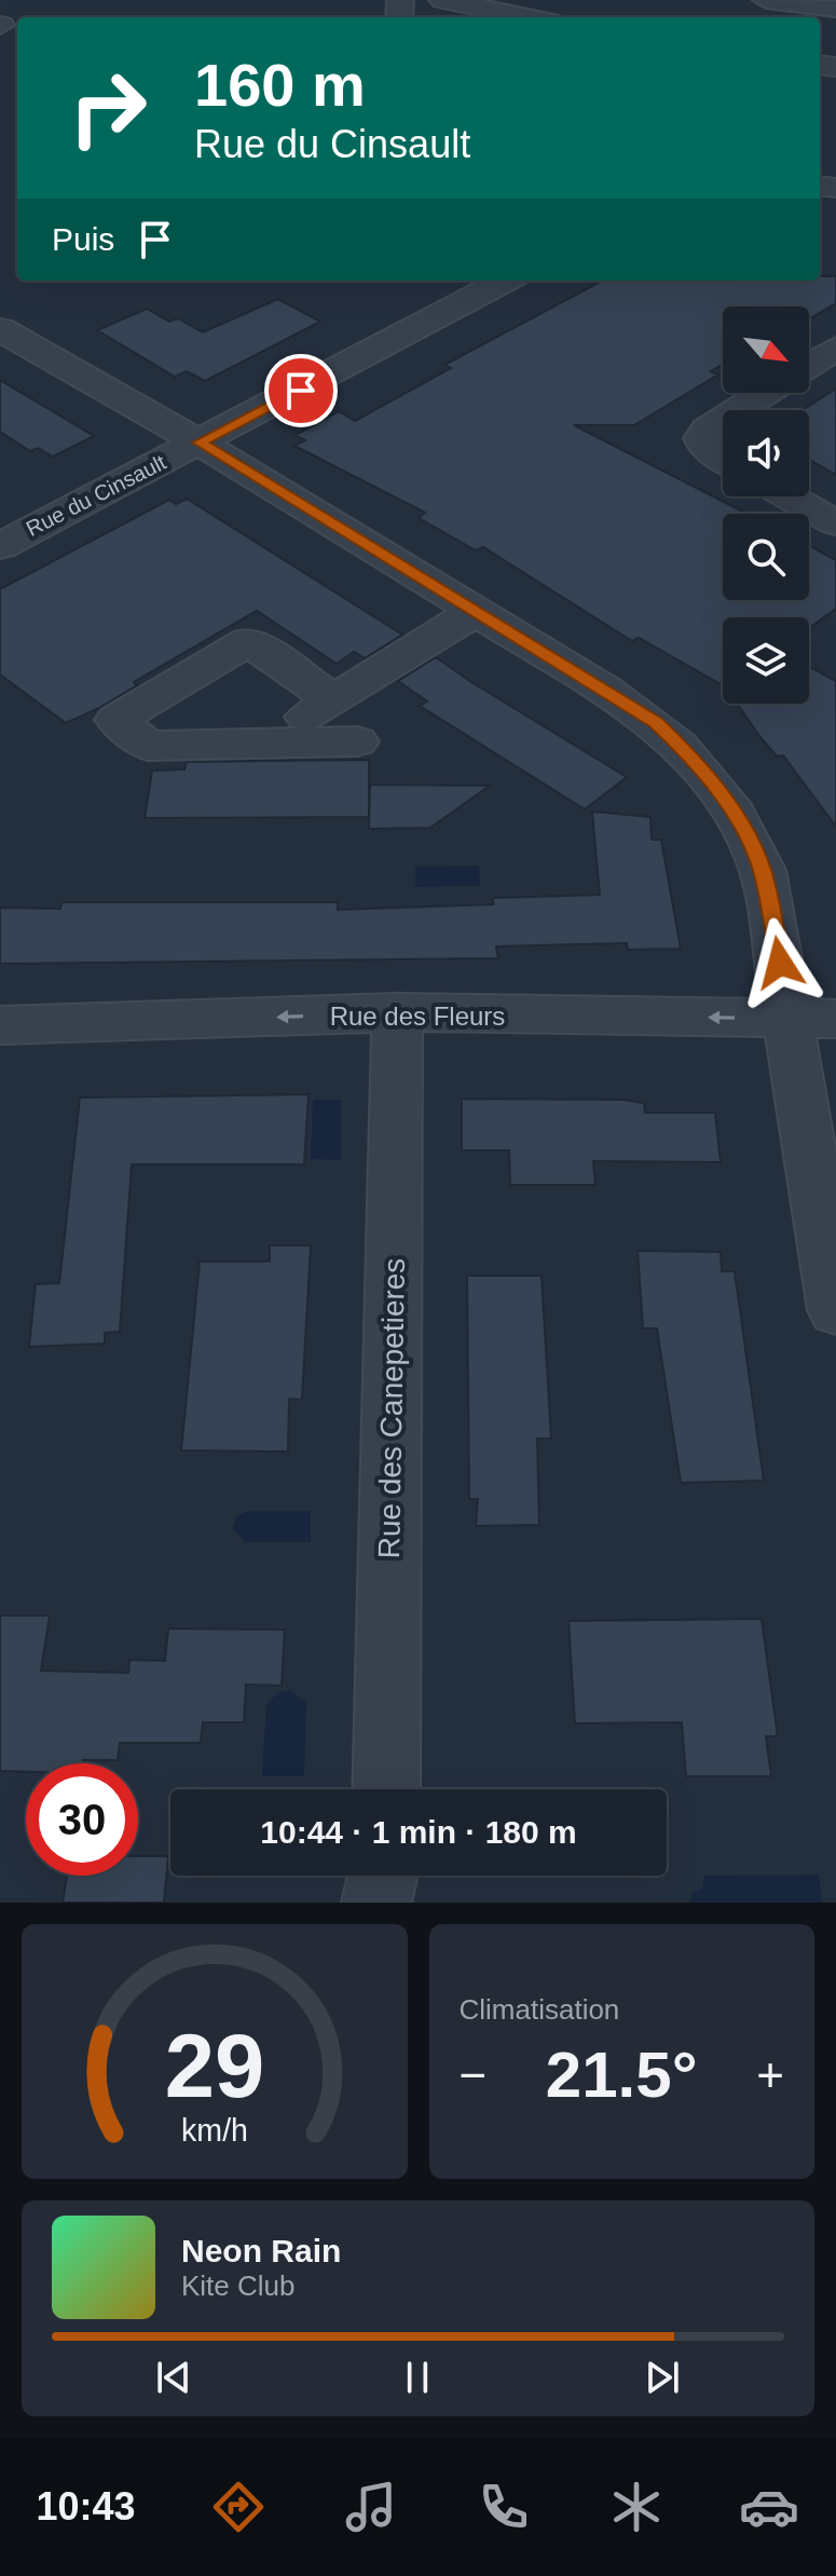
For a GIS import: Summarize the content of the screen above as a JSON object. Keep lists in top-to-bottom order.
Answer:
{
  "streets": {
    "street": ["Rue du Cinsault", "Rue des Fleurs", "Rue des Canepetieres"]
  },
  "crossings": [
    ["Rue des Fleurs", "Rue des Canepetieres"]
  ],
  "one_way": ["Rue des Fleurs"],
  "north": "bottom right",
  "page": {
    "turn": ["160 m", "Rue du Cinsault"],
    "then": "Puis",
    "limit": "30",
    "trip": "10:44 · 1 min · 180 m",
    "tile": "Climatisation",
    "heat": ["−", "21.5°", "+"],
    "song": ["Neon Rain", "Kite Club"],
    "tabs": "10:43",
    "gauge": ["29", "km/h"]
  }
}
